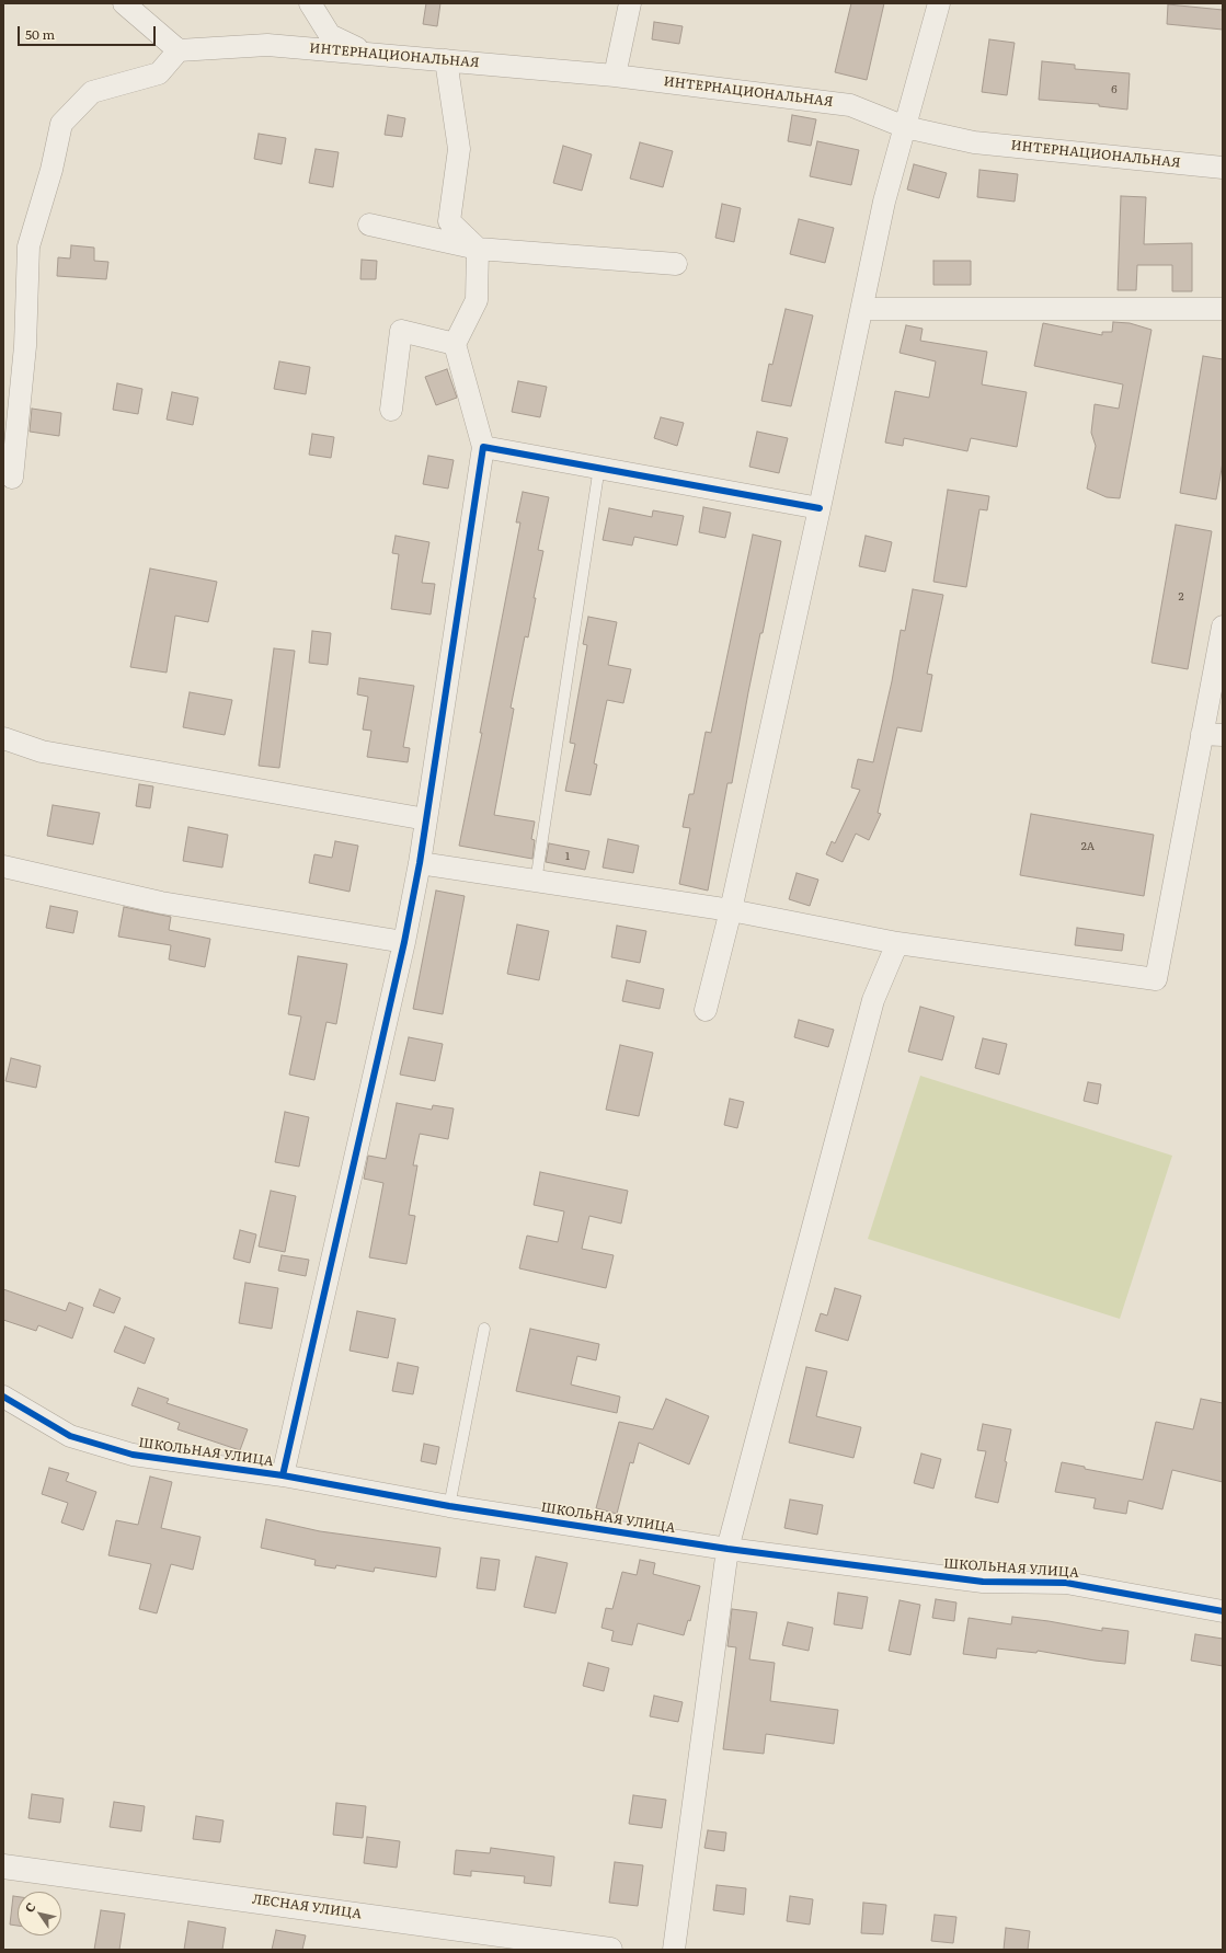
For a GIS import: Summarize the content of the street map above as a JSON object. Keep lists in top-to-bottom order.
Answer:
{
  "streets": {
    "street": ["ИНТЕРНАЦИОНАЛЬНАЯ", "ШКОЛЬНАЯ УЛИЦА", "ЛЕСНАЯ УЛИЦА"]
  },
  "house_numbers": [
    "6",
    "2",
    "2А",
    "1"
  ],
  "scale_bar": "50 m",
  "north": "top left"
}
